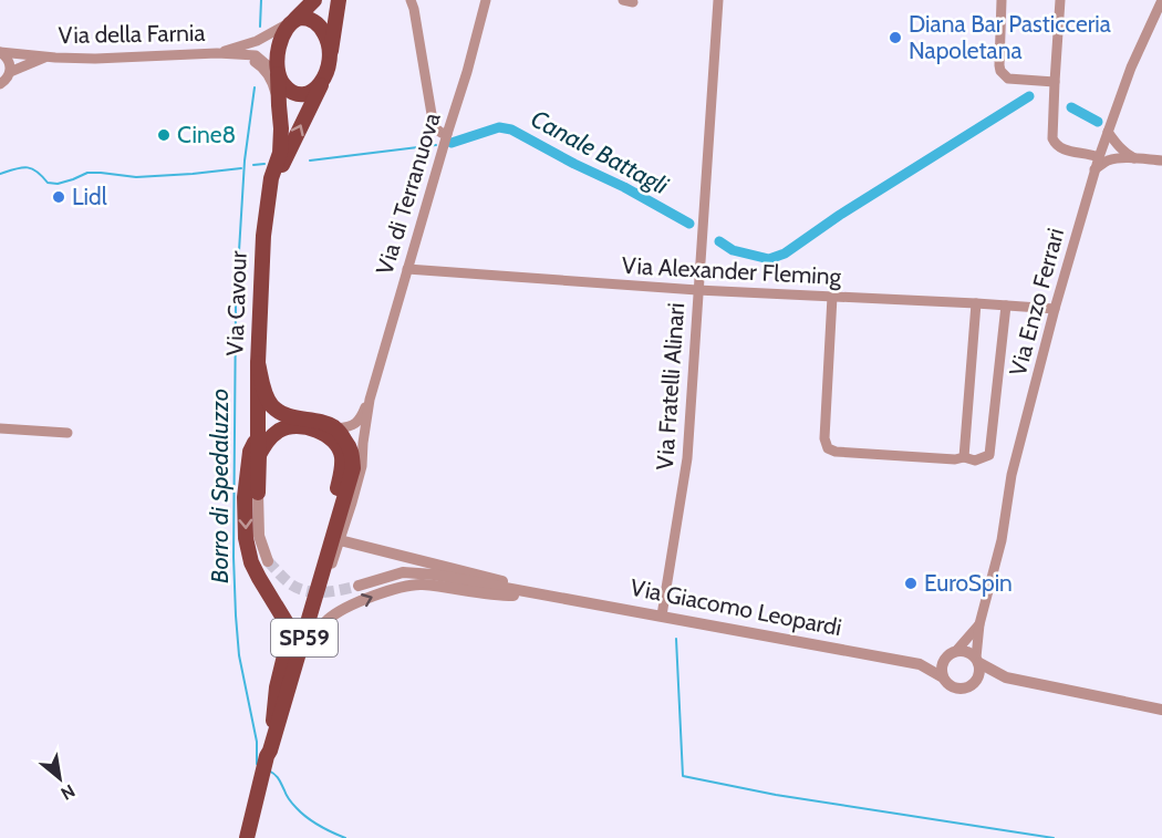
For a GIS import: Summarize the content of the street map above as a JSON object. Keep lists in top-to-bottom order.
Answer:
{
  "streets": {
    "main road": ["Via Cavour", "SP59"],
    "street": [
      "Via della Farnia",
      "Via di Terranuova",
      "Via Alexander Fleming",
      "Via Enzo Ferrari",
      "Via Fratelli Alinari",
      "Via Giacomo Leopardi"
    ]
  },
  "crossings": [
    ["Via della Farnia", "Via Cavour"],
    ["Via di Terranuova", "Via Alexander Fleming"],
    ["Via di Terranuova", "Via Giacomo Leopardi"],
    ["Via di Terranuova", "SP59"],
    ["Via Alexander Fleming", "Via Enzo Ferrari"],
    ["Via Alexander Fleming", "Via Fratelli Alinari"],
    ["Via Enzo Ferrari", "Via Giacomo Leopardi"],
    ["Via Cavour", "SP59"],
    ["Via Fratelli Alinari", "Via Giacomo Leopardi"],
    ["Via Giacomo Leopardi", "SP59"]
  ],
  "water": ["Canale Battagli", "Borro di Spedaluzzo"],
  "places": [
    "Diana Bar Pasticceria Napoletana",
    "Cine8",
    "Lidl",
    "EuroSpin"
  ],
  "north": "bottom right"
}
